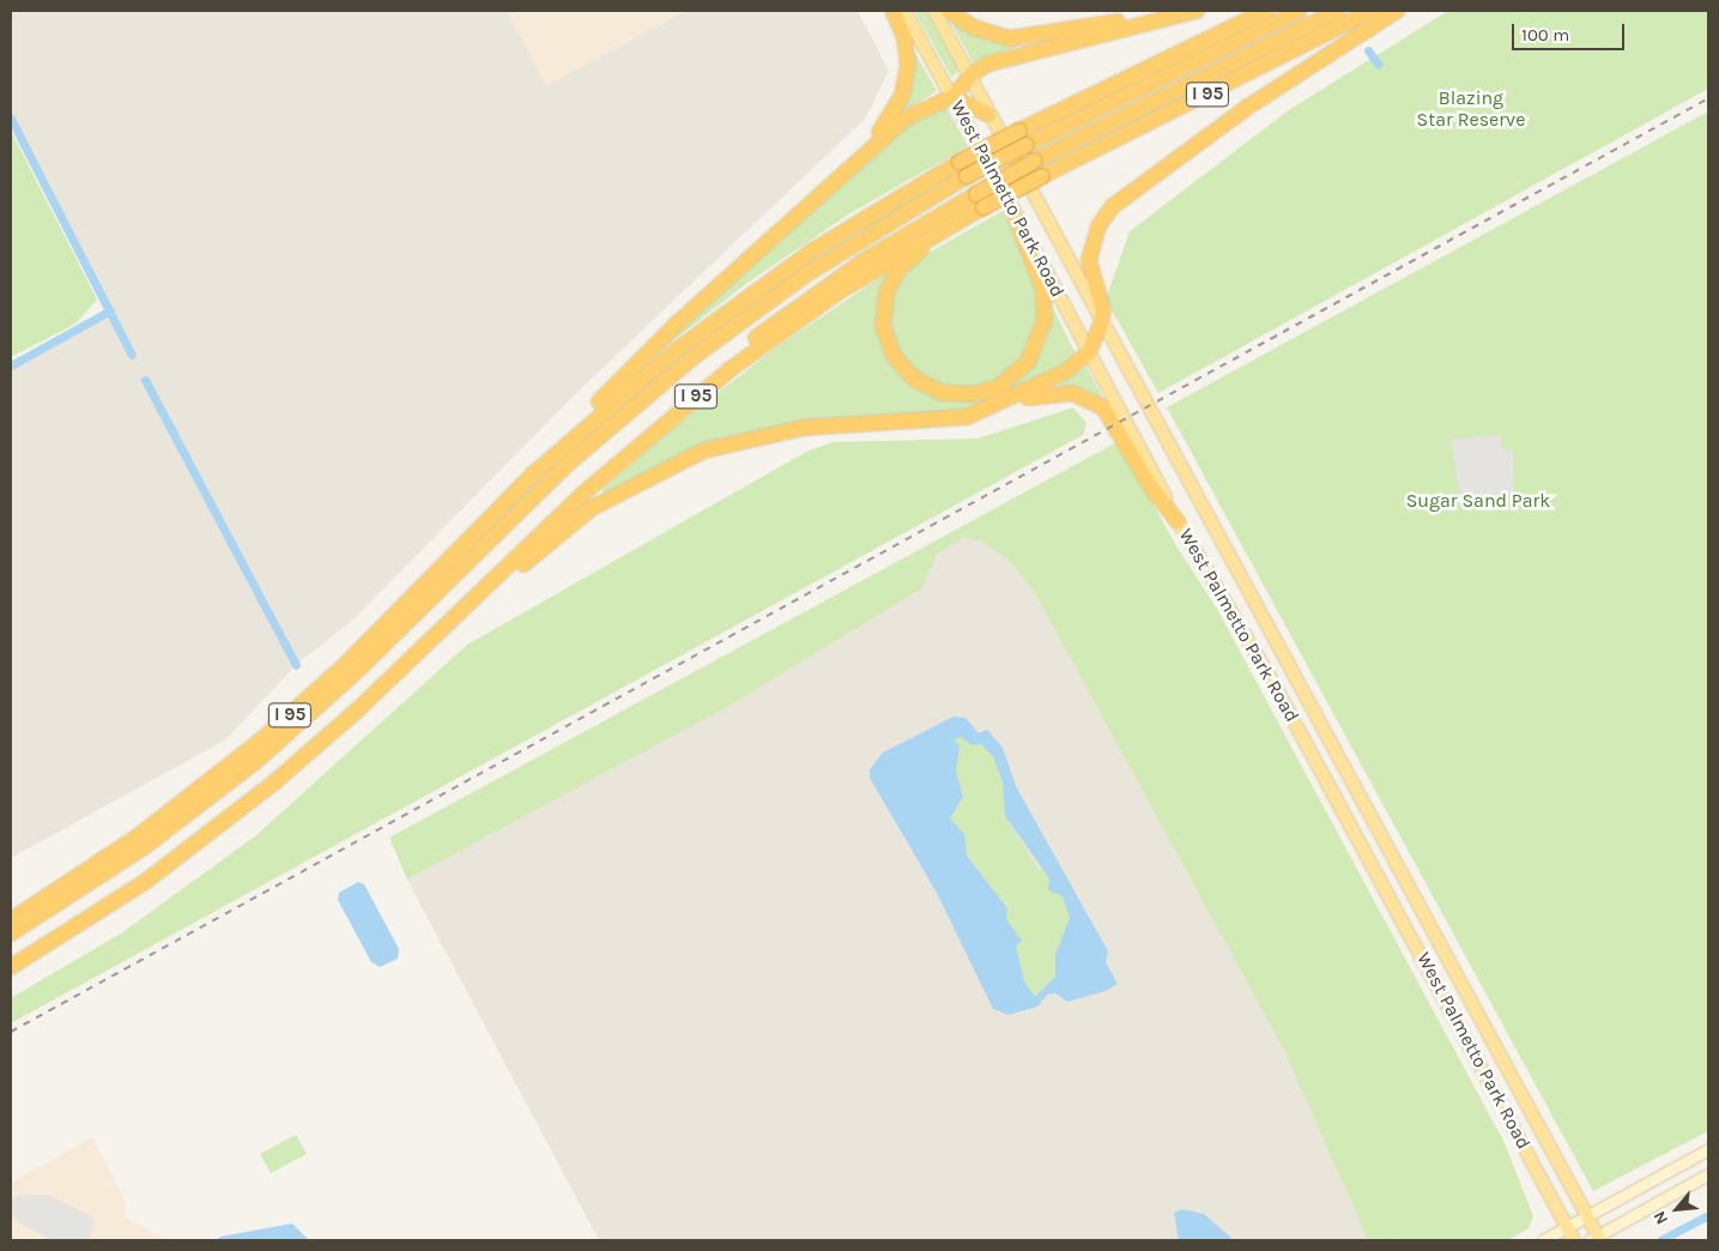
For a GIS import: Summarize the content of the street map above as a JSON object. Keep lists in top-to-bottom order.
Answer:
{
  "streets": {
    "highway": ["I 95"],
    "main road": ["West Palmetto Park Road"]
  },
  "parks": ["Blazing Star Reserve", "Sugar Sand Park"],
  "scale_bar": "100 m",
  "north": "bottom left"
}
